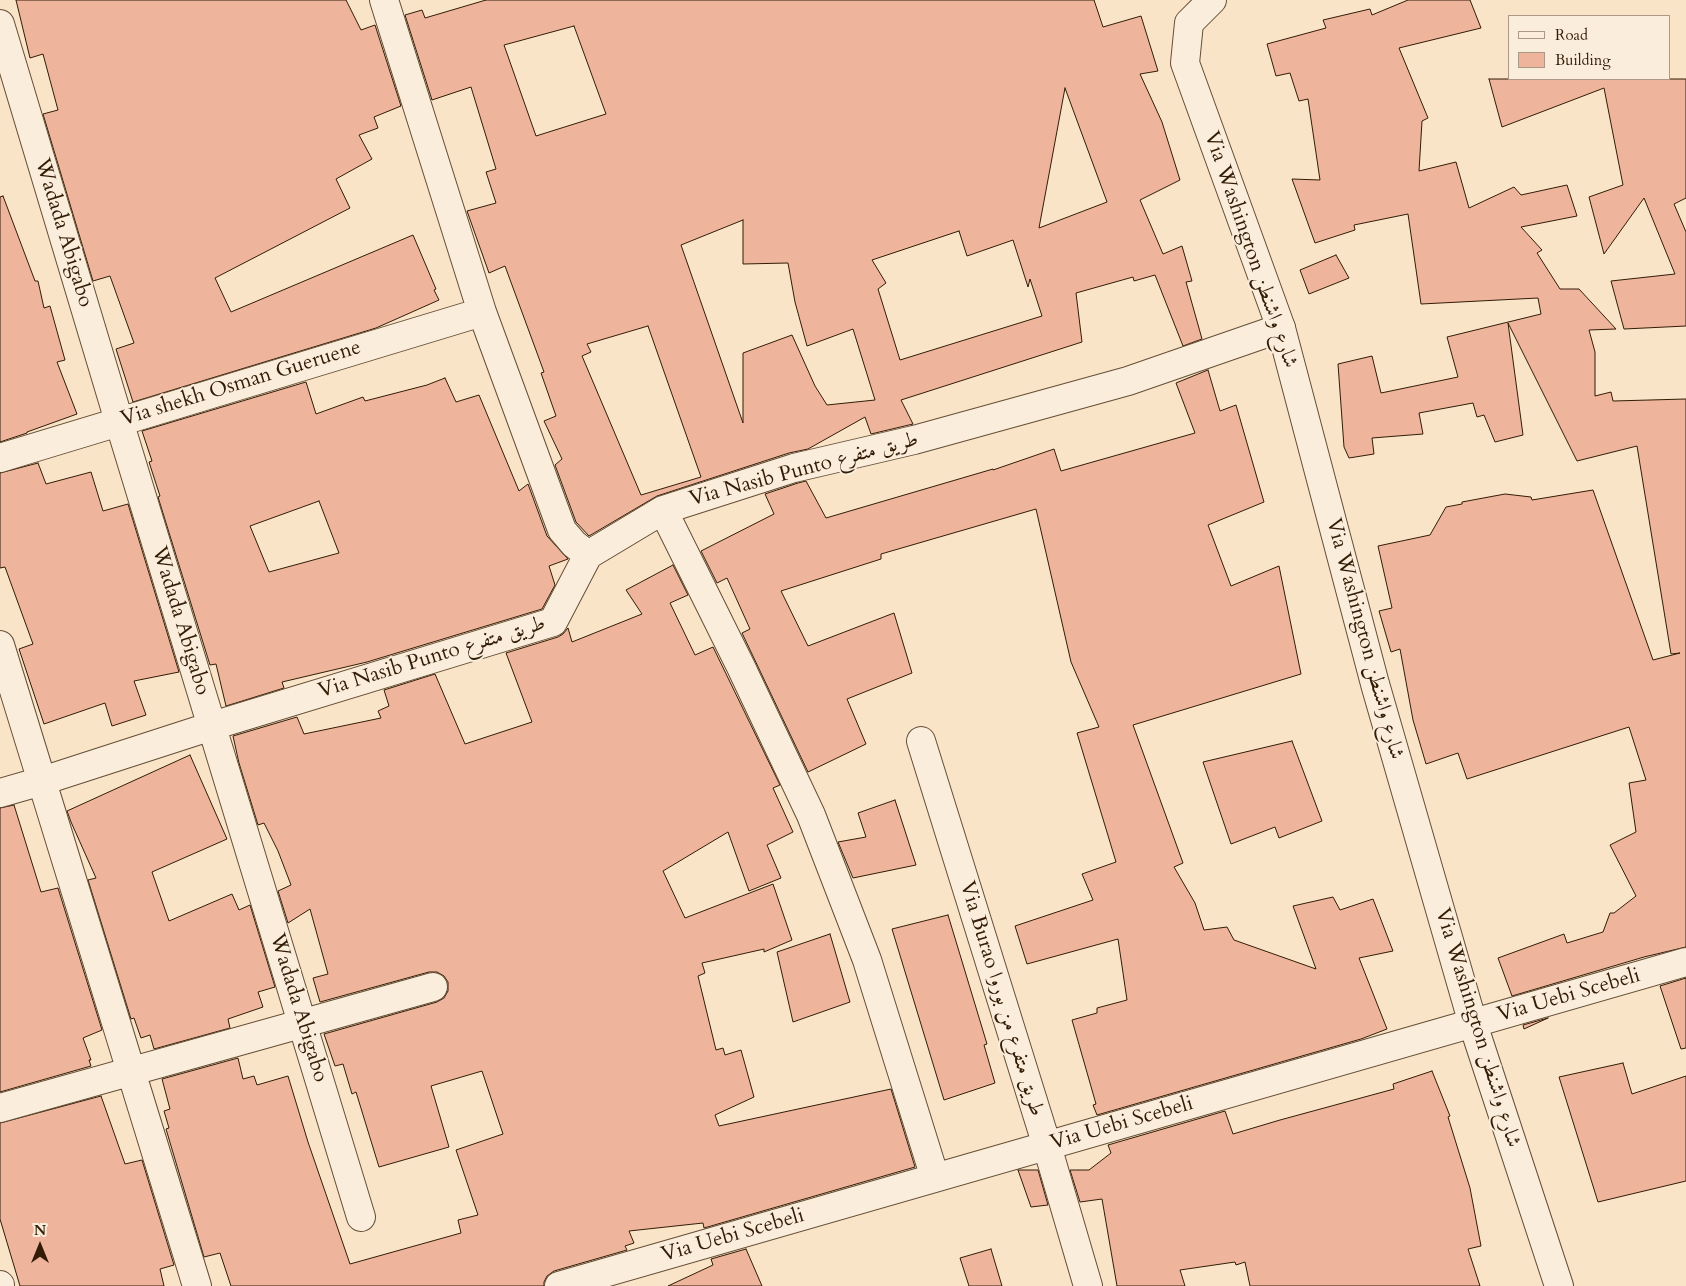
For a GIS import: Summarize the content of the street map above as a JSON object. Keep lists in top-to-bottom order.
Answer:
{
  "streets": {
    "street": [
      "Wadada Abigabo",
      "Via Washington شارع واشنطن",
      "Via shekh Osman Gueruene",
      "Via Nasib Punto طريق متفرع",
      "Via Uebi Scebeli",
      "Via Burao طريق متفرع من بوروا"
    ]
  },
  "crossings": [
    ["Wadada Abigabo", "Via shekh Osman Gueruene"],
    ["Wadada Abigabo", "Via Nasib Punto طريق متفرع"],
    ["Via Washington شارع واشنطن", "Via Nasib Punto طريق متفرع"],
    ["Via Washington شارع واشنطن", "Via Uebi Scebeli"],
    ["Via Uebi Scebeli", "Via Burao طريق متفرع من بوروا"]
  ],
  "legend": ["Road", "Building"],
  "north": "top"
}
